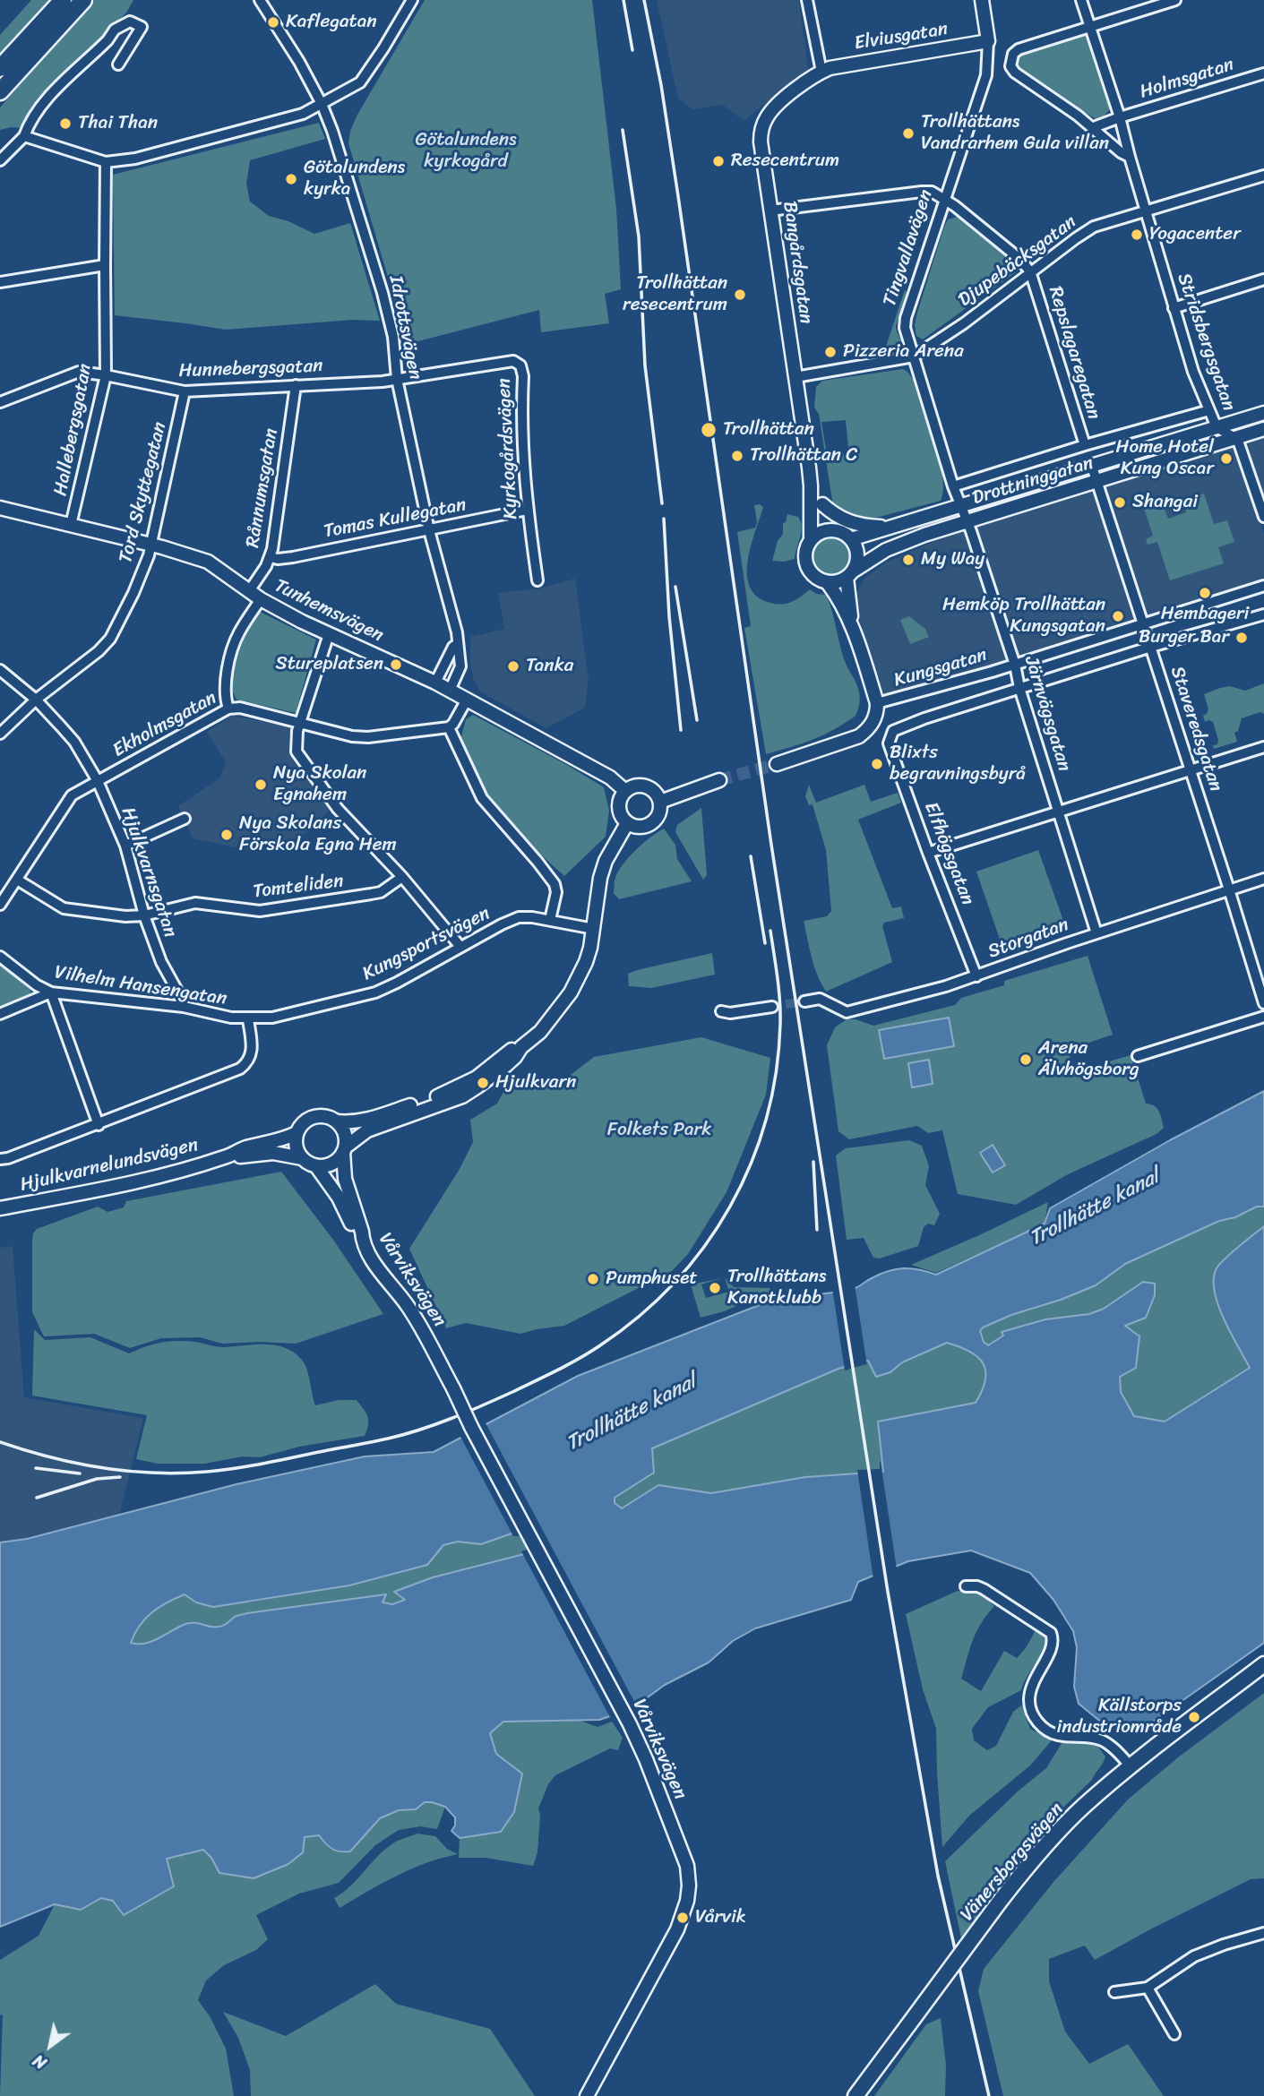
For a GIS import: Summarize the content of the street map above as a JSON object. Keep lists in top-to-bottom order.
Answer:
{
  "streets": {
    "main road": ["Vänersborgsvägen"],
    "street": [
      "Elviusgatan",
      "Holmsgatan",
      "Tingvallavägen",
      "Djupebäcksgatan",
      "Bangårdsgatan",
      "Idrottsvägen",
      "Stridsbergsgatan",
      "Repslagaregatan",
      "Hunnebergsgatan",
      "Hallebergsgatan",
      "Kyrkogårdsvägen",
      "Drottninggatan",
      "Rånnumsgatan",
      "Tord Skyttegatan",
      "Tomas Kullegatan",
      "Tunhemsvägen",
      "Kungsgatan",
      "Järnvägsgatan",
      "Ekholmsgatan",
      "Staveredsgatan",
      "Elfhögsgatan",
      "Hjulkvarnsgatan",
      "Tomteliden",
      "Storgatan",
      "Kungsportsvägen",
      "Vilhelm Hansengatan",
      "Hjulkvarnelundsvägen",
      "Vårviksvägen"
    ]
  },
  "crossings": [
    ["Elviusgatan", "Tingvallavägen"],
    ["Elviusgatan", "Bangårdsgatan"],
    ["Tingvallavägen", "Djupebäcksgatan"],
    ["Tingvallavägen", "Repslagaregatan"],
    ["Tingvallavägen", "Drottninggatan"],
    ["Tingvallavägen", "Järnvägsgatan"],
    ["Djupebäcksgatan", "Bangårdsgatan"],
    ["Djupebäcksgatan", "Stridsbergsgatan"],
    ["Djupebäcksgatan", "Repslagaregatan"],
    ["Idrottsvägen", "Hunnebergsgatan"],
    ["Idrottsvägen", "Kyrkogårdsvägen"],
    ["Idrottsvägen", "Tomas Kullegatan"],
    ["Idrottsvägen", "Tunhemsvägen"],
    ["Stridsbergsgatan", "Drottninggatan"],
    ["Repslagaregatan", "Drottninggatan"],
    ["Hunnebergsgatan", "Hallebergsgatan"],
    ["Hunnebergsgatan", "Kyrkogårdsvägen"],
    ["Hunnebergsgatan", "Rånnumsgatan"],
    ["Hunnebergsgatan", "Tord Skyttegatan"],
    ["Hallebergsgatan", "Tunhemsvägen"],
    ["Kyrkogårdsvägen", "Tomas Kullegatan"],
    ["Drottninggatan", "Järnvägsgatan"],
    ["Drottninggatan", "Staveredsgatan"],
    ["Rånnumsgatan", "Tomas Kullegatan"],
    ["Rånnumsgatan", "Tunhemsvägen"],
    ["Tord Skyttegatan", "Tunhemsvägen"],
    ["Tord Skyttegatan", "Hjulkvarnsgatan"],
    ["Kungsgatan", "Järnvägsgatan"],
    ["Kungsgatan", "Staveredsgatan"],
    ["Järnvägsgatan", "Elfhögsgatan"],
    ["Järnvägsgatan", "Storgatan"],
    ["Ekholmsgatan", "Hjulkvarnsgatan"],
    ["Ekholmsgatan", "Tomteliden"],
    ["Staveredsgatan", "Storgatan"],
    ["Elfhögsgatan", "Storgatan"],
    ["Hjulkvarnsgatan", "Tomteliden"],
    ["Hjulkvarnsgatan", "Vilhelm Hansengatan"],
    ["Kungsportsvägen", "Vilhelm Hansengatan"],
    ["Hjulkvarnelundsvägen", "Vårviksvägen"]
  ],
  "water": ["Trollhätte kanal"],
  "parks": ["Götalundens kyrkogård", "Folkets Park"],
  "places": [
    "Kaflegatan",
    "Thai Than",
    "Trollhättans Vandrarhem Gula villan",
    "Resecentrum",
    "Götalundens kyrka",
    "Yogacenter",
    "Trollhättan resecentrum",
    "Pizzeria Arena",
    "Trollhättan",
    "Trollhättan C",
    "Home Hotel Kung Oscar",
    "Shangai",
    "My Way",
    "Hembageri",
    "Hemköp Trollhättan Kungsgatan",
    "Burger Bar",
    "Stureplatsen",
    "Tanka",
    "Blixts begravningsbyrå",
    "Nya Skolan Egnahem",
    "Nya Skolans Förskola Egna Hem",
    "Arena Älvhögsborg",
    "Hjulkvarn",
    "Pumphuset",
    "Trollhättans Kanotklubb",
    "Källstorps industriområde",
    "Vårvik"
  ],
  "north": "bottom left"
}
